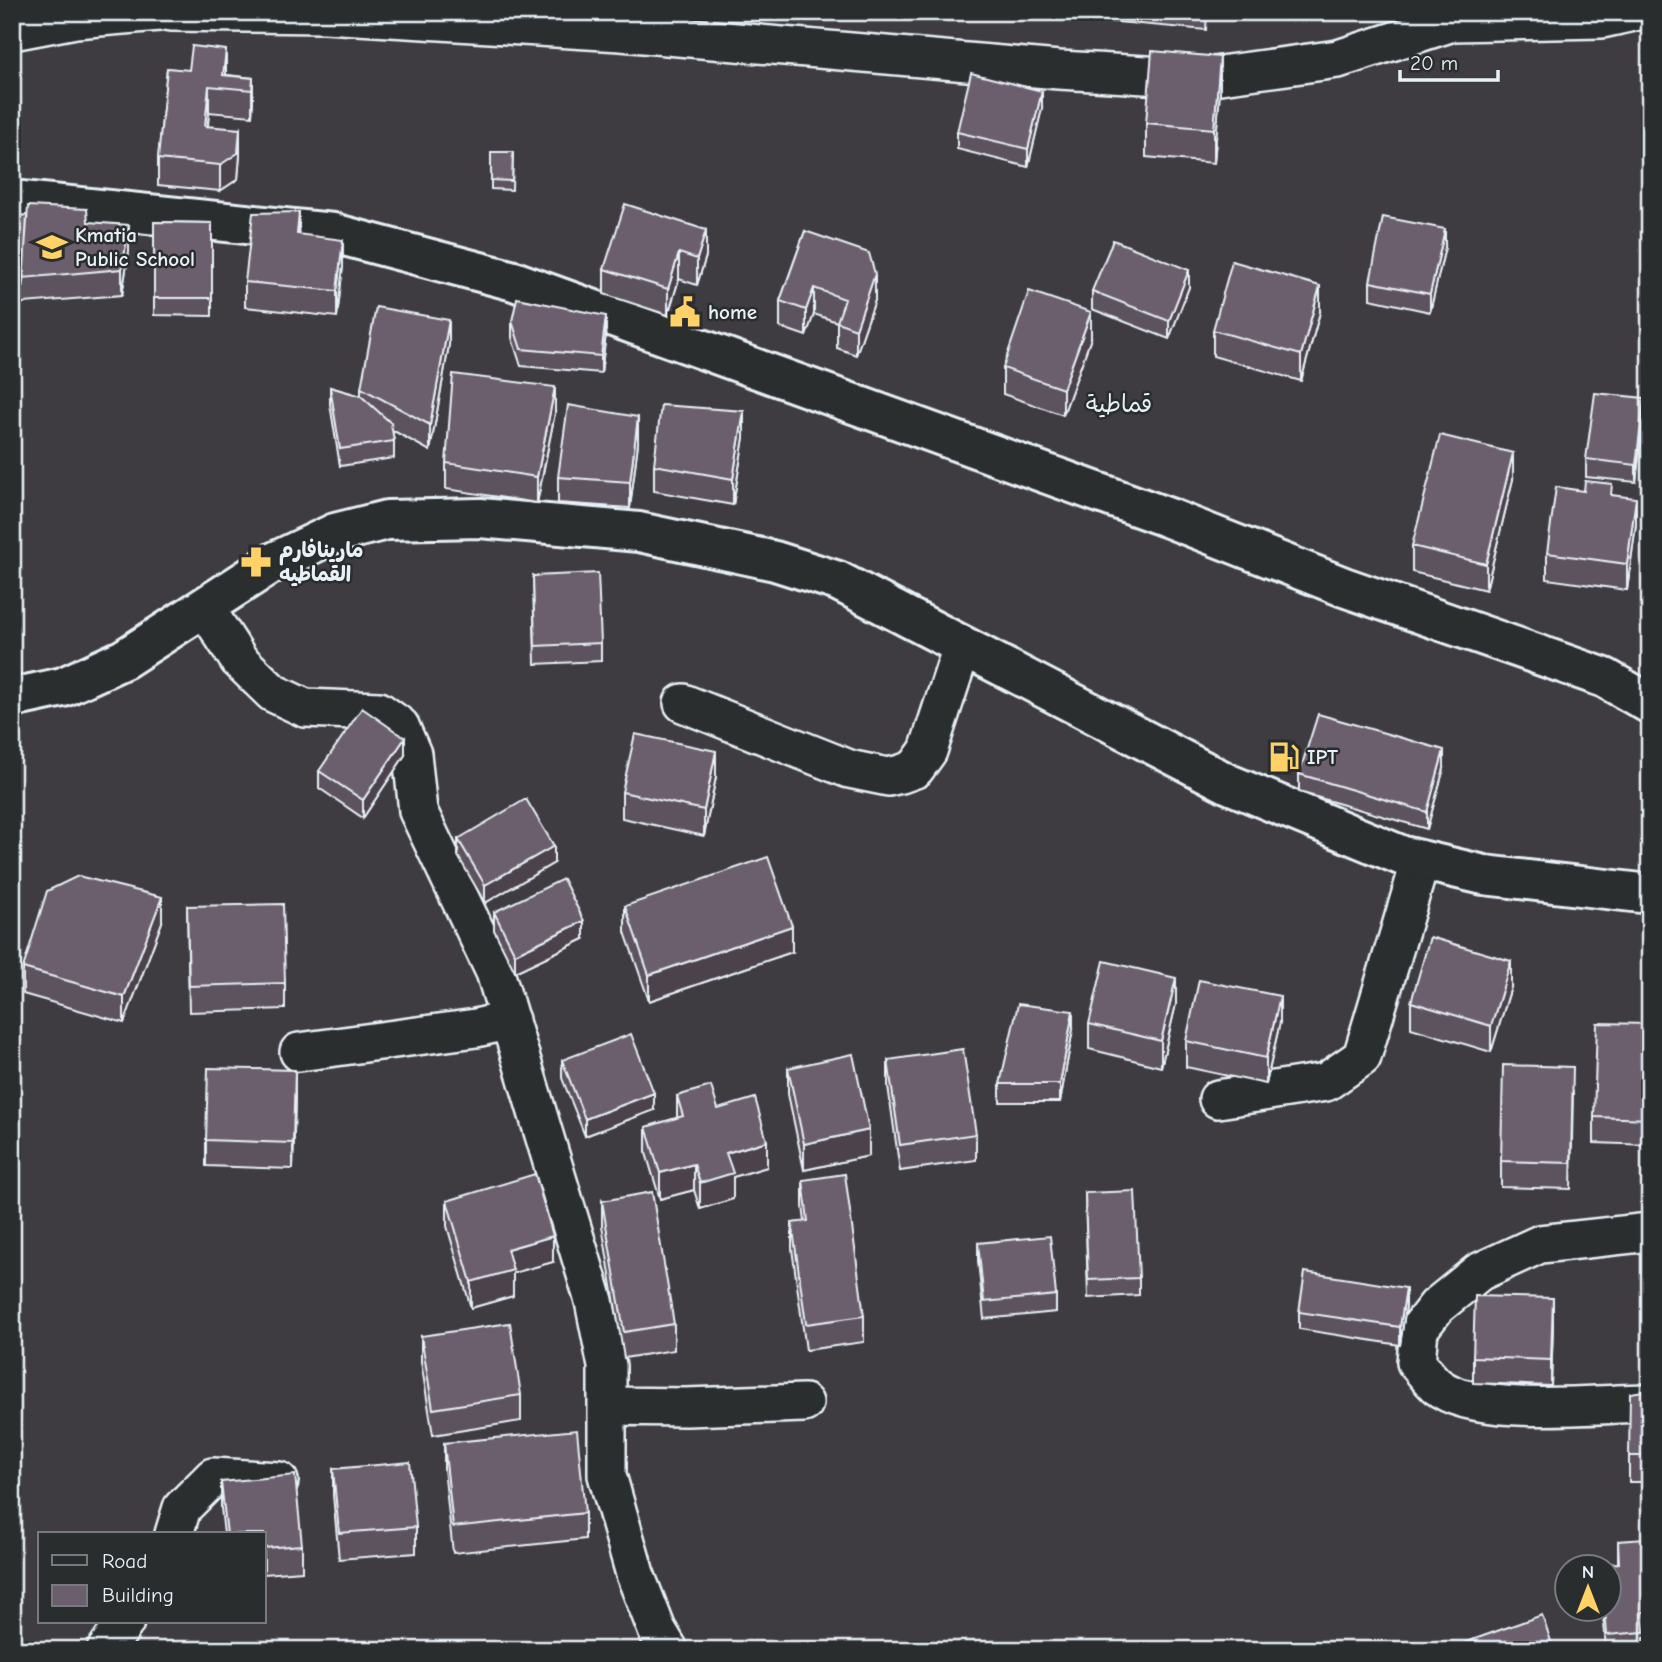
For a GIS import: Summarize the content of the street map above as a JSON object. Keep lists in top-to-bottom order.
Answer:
{
  "districts": ["قماطية"],
  "places": {
    "school or university": ["Kmatia Public School"],
    "public building": ["home"],
    "pharmacy": ["مارينافارم القماطيه"],
    "fuel station": ["IPT"]
  },
  "legend": ["Road", "Building"],
  "scale_bar": "20 m",
  "north": "top"
}
